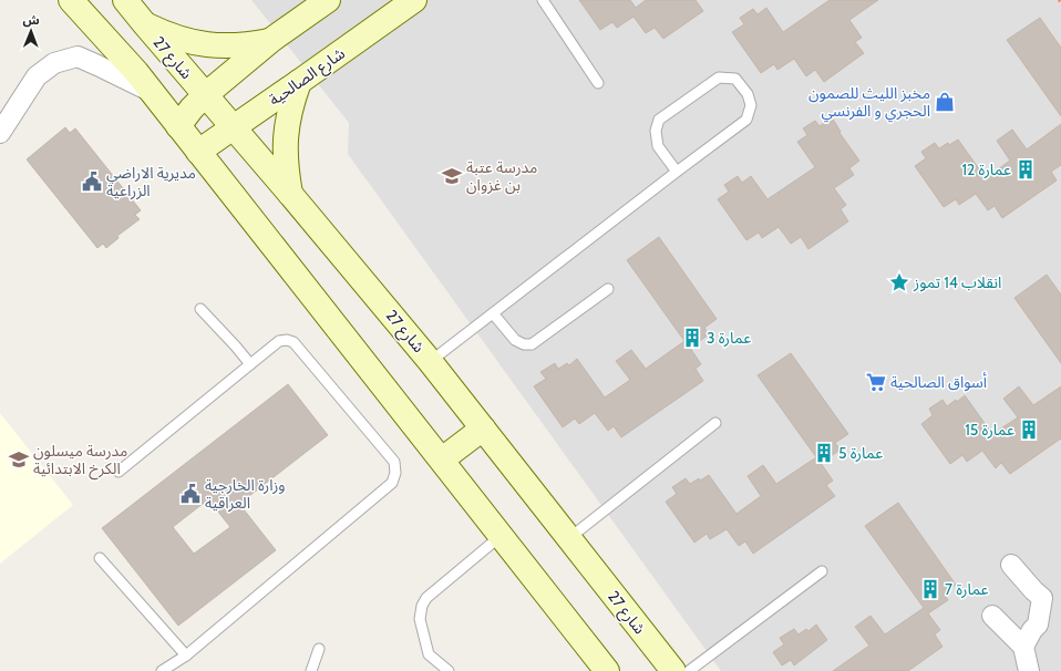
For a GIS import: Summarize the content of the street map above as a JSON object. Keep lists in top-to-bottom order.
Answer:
{
  "streets": {
    "main road": ["شارع 27", "شارع الصالحية"]
  },
  "crossings": [
    ["شارع 27", "شارع الصالحية"]
  ],
  "places": {
    "shop": ["مخبز الليث للصمون الحجري و الفرنسي"],
    "building": [
      "عمارة 12",
      "عمارة 3",
      "عمارة 15",
      "عمارة 5",
      "عمارة 7"
    ],
    "school or university": ["مدرسة عتبة بن غزوان", "مدرسة ميسلون الكرخ الابتدائية"],
    "public building": ["مديرية الاراضي الزراعية", "وزارة الخارجية العراقية"],
    "place": ["انقلاب 14 تموز"],
    "supermarket": ["أسواق الصالحية"]
  },
  "north": "top"
}
